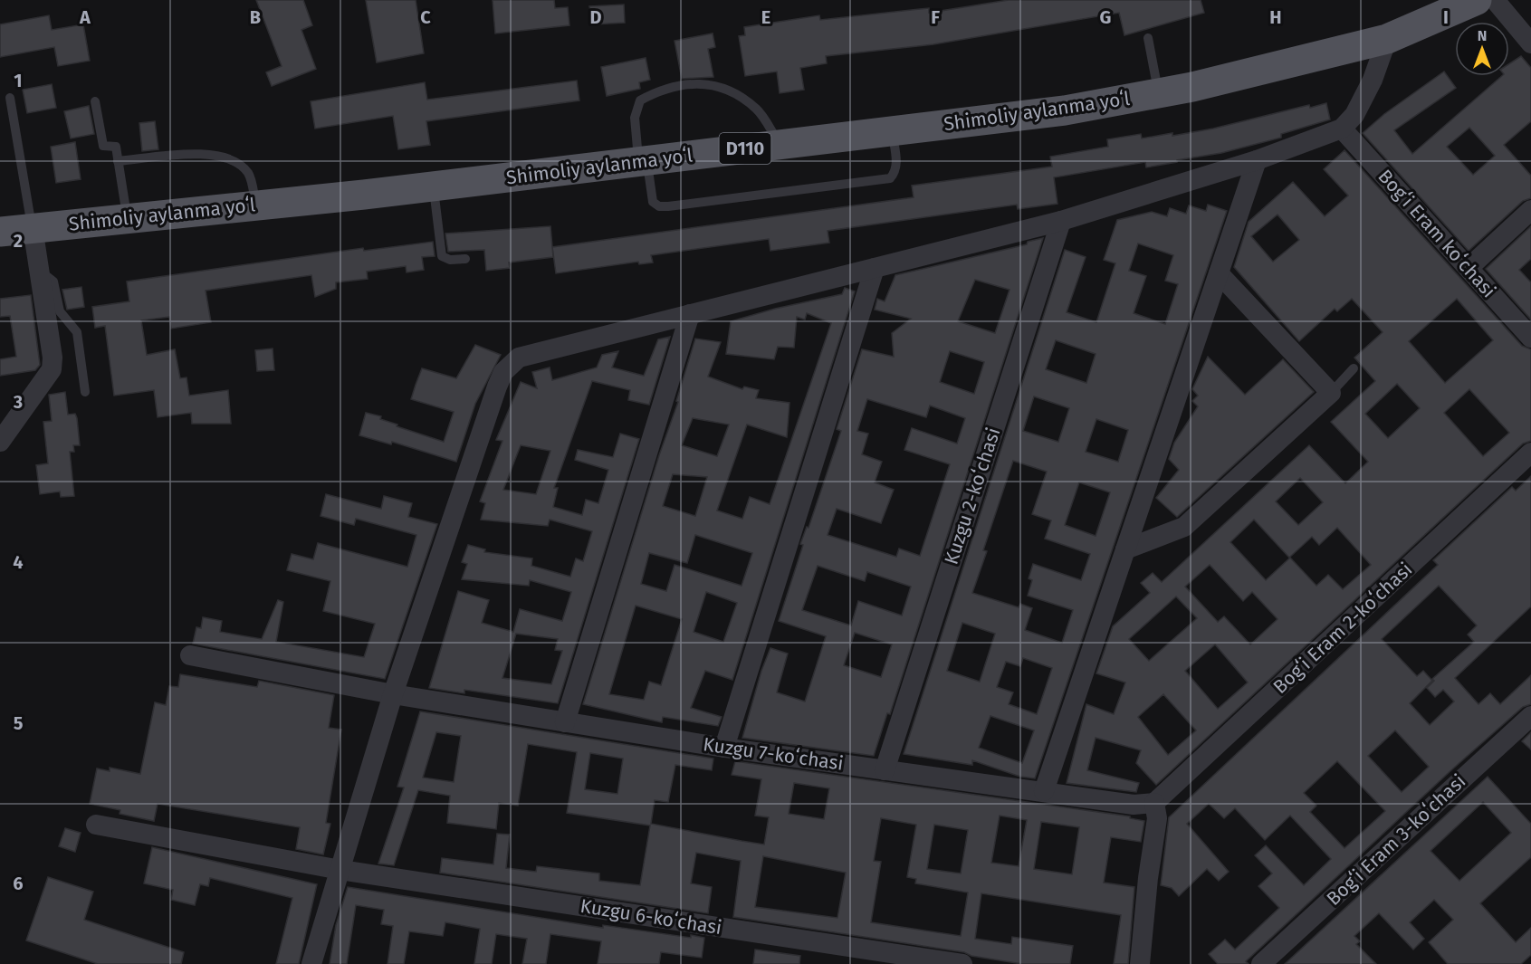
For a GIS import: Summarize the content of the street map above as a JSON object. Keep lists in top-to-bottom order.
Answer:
{
  "streets": {
    "main road": ["Shimoliy aylanma yoʻl", "D110"],
    "street": [
      "Bogʻi Eram koʻchasi",
      "Kuzgu 2-koʻchasi",
      "Bogʻi Eram 2-koʻchasi",
      "Kuzgu 7-koʻchasi",
      "Bogʻi Eram 3-koʻchasi",
      "Kuzgu 6-koʻchasi"
    ]
  },
  "crossings": [
    ["Kuzgu 2-koʻchasi", "Kuzgu 7-koʻchasi"],
    ["Bogʻi Eram 2-koʻchasi", "Kuzgu 7-koʻchasi"]
  ],
  "north": "top",
  "grid": {
    "columns": [
      "A",
      "B",
      "C",
      "D",
      "E",
      "F",
      "G",
      "H",
      "I"
    ],
    "rows": [
      "1",
      "2",
      "3",
      "4",
      "5",
      "6"
    ]
  }
}
